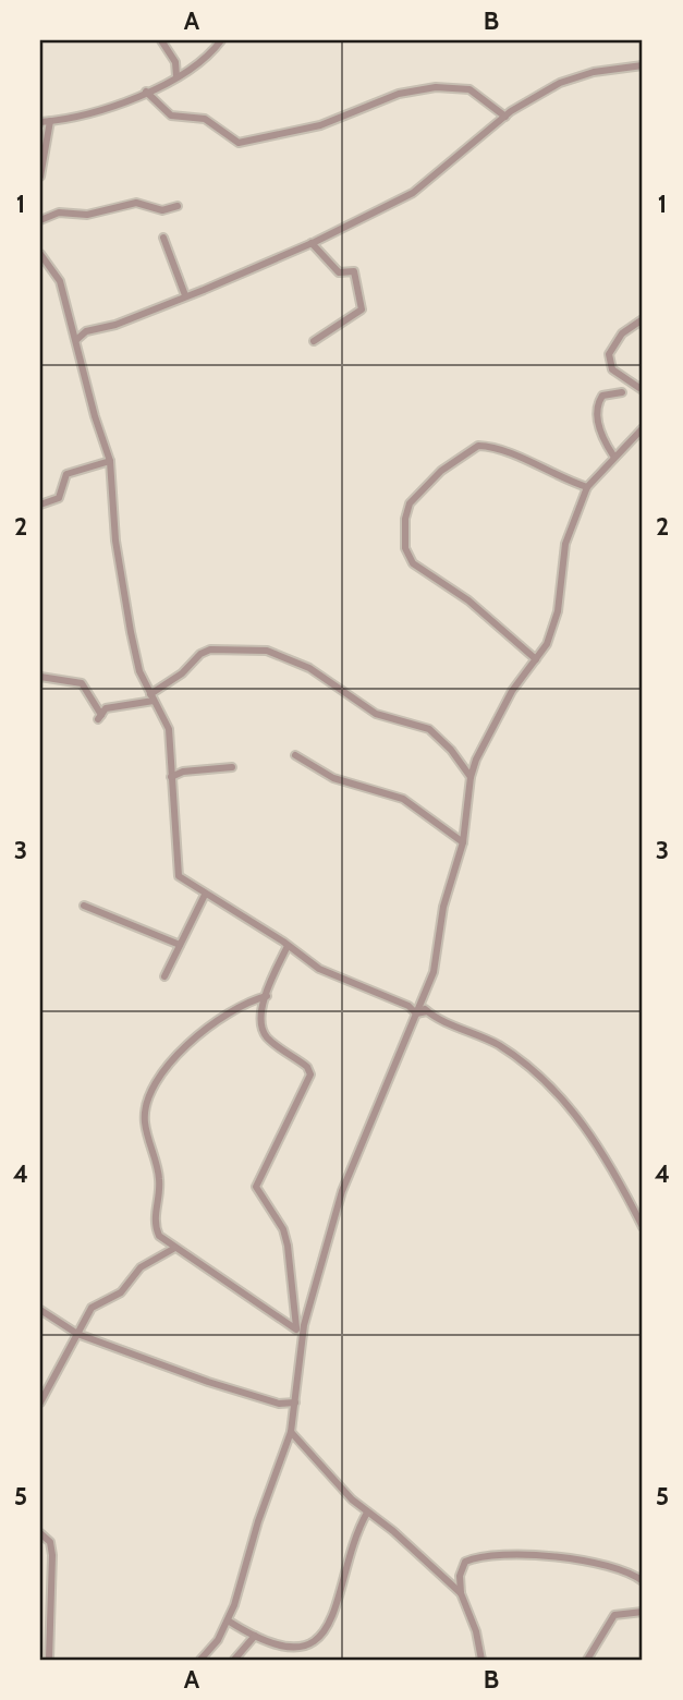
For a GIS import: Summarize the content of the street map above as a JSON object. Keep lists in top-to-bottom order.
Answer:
{
  "grid": {
    "columns": ["A", "B"],
    "rows": [
      "1",
      "2",
      "3",
      "4",
      "5"
    ]
  }
}
